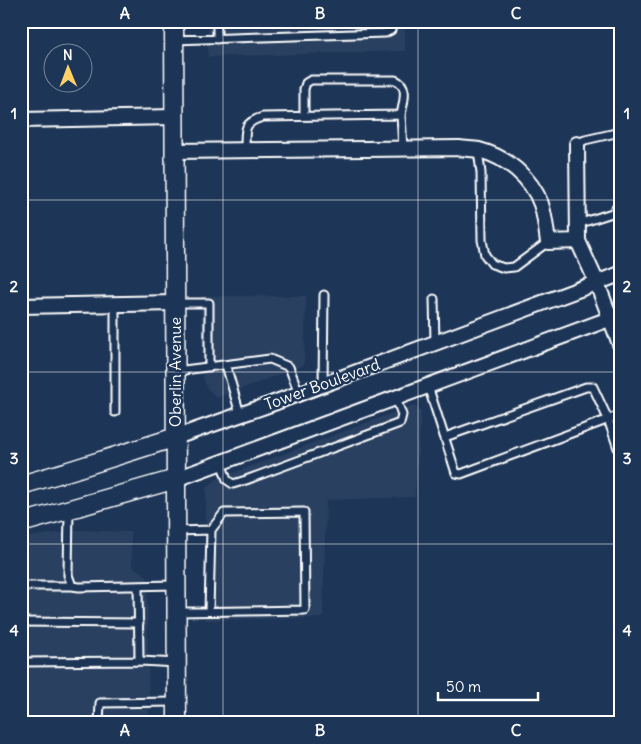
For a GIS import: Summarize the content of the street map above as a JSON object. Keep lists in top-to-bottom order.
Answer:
{
  "streets": {
    "street": ["Oberlin Avenue", "Tower Boulevard"]
  },
  "crossings": [
    ["Oberlin Avenue", "Tower Boulevard"]
  ],
  "scale_bar": "50 m",
  "north": "top",
  "grid": {
    "columns": ["A", "B", "C"],
    "rows": [
      "1",
      "2",
      "3",
      "4"
    ]
  }
}
